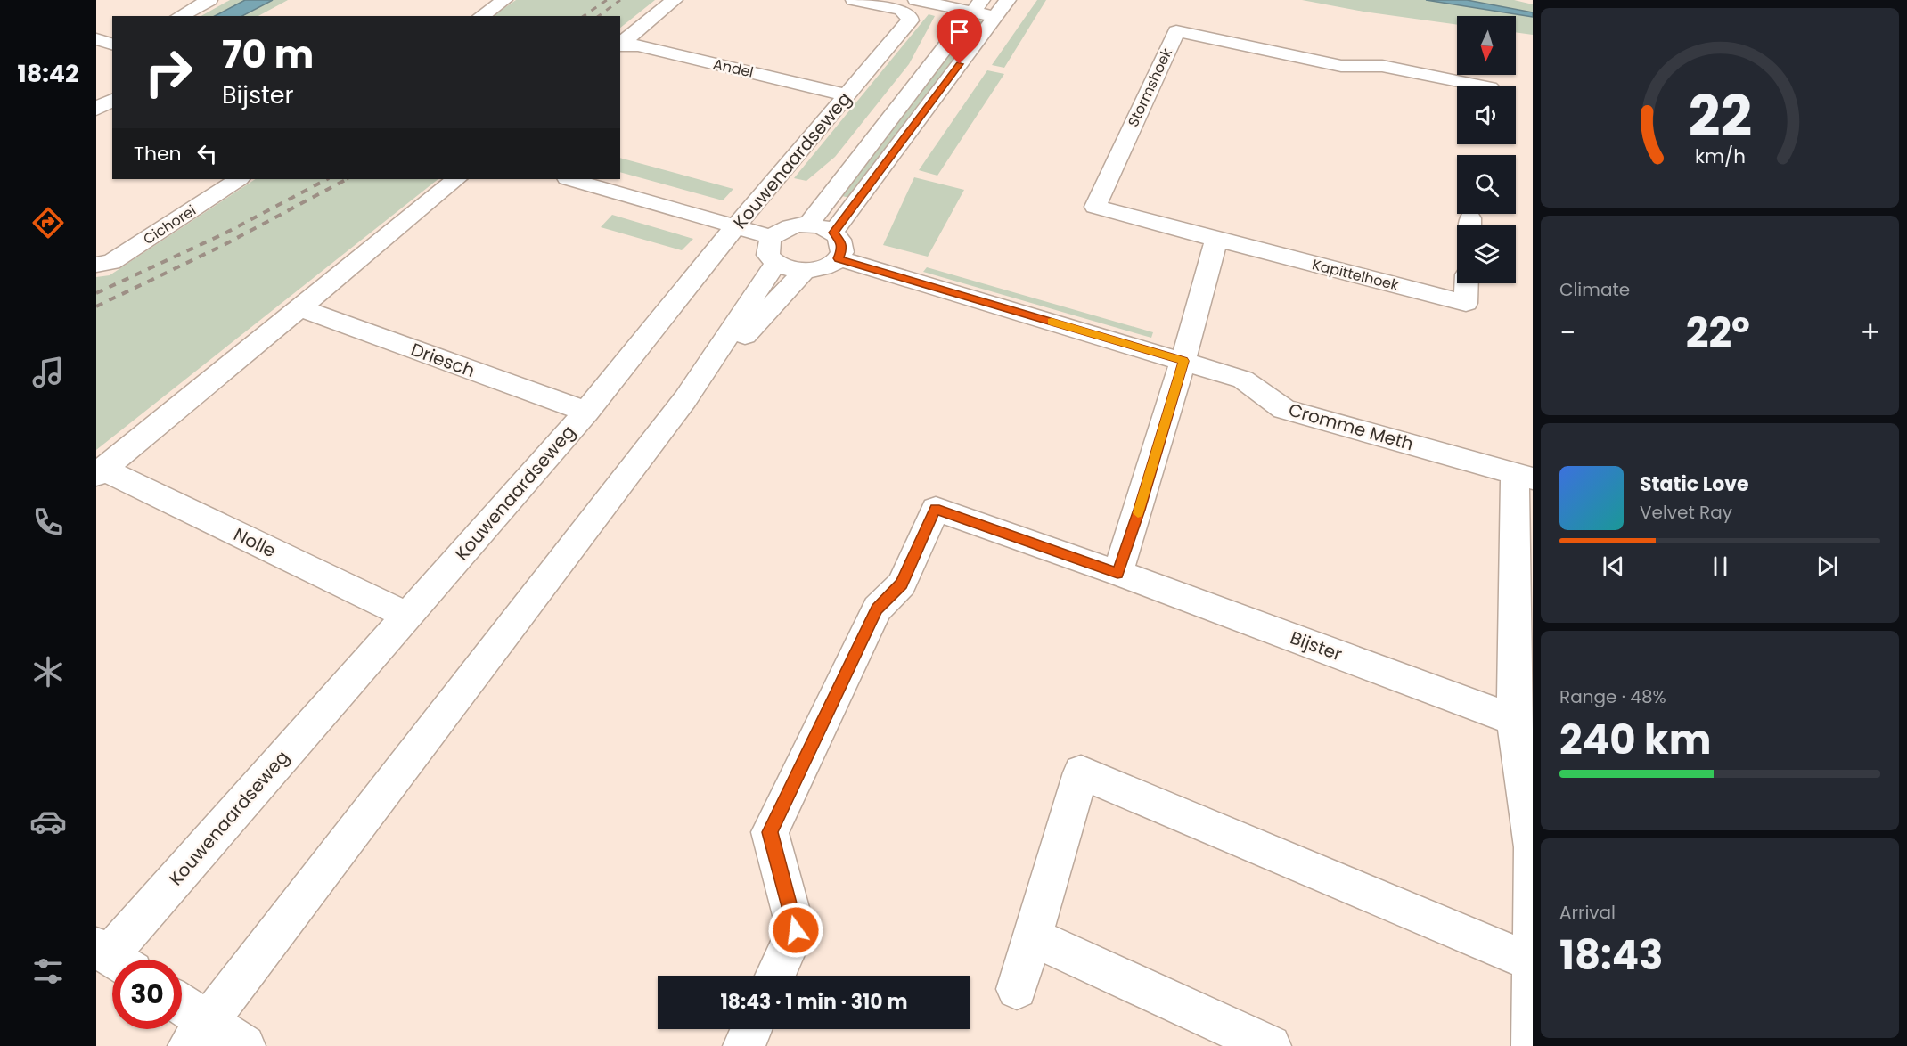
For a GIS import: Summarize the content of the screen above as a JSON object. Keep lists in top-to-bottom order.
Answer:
{
  "streets": {
    "street": [
      "Andel",
      "Stormshoek",
      "Kouwenaardseweg",
      "Cichorei",
      "Kapittelhoek",
      "Driesch",
      "Cromme Meth",
      "Nolle",
      "Bijster"
    ]
  },
  "crossings": [
    ["Andel", "Kouwenaardseweg"],
    ["Stormshoek", "Kapittelhoek"],
    ["Kouwenaardseweg", "Driesch"],
    ["Kouwenaardseweg", "Nolle"]
  ],
  "north": "bottom",
  "page": {
    "tabs": "18:42",
    "turn": ["70 m", "Bijster"],
    "then": "Then",
    "tile": [
      "Climate",
      ["Range · 48%", "240 km"],
      ["Arrival", "18:43"]
    ],
    "heat": ["−", "22°", "+"],
    "song": ["Static Love", "Velvet Ray"],
    "limit": "30",
    "trip": "18:43 · 1 min · 310 m",
    "gauge": ["22", "km/h"]
  }
}
